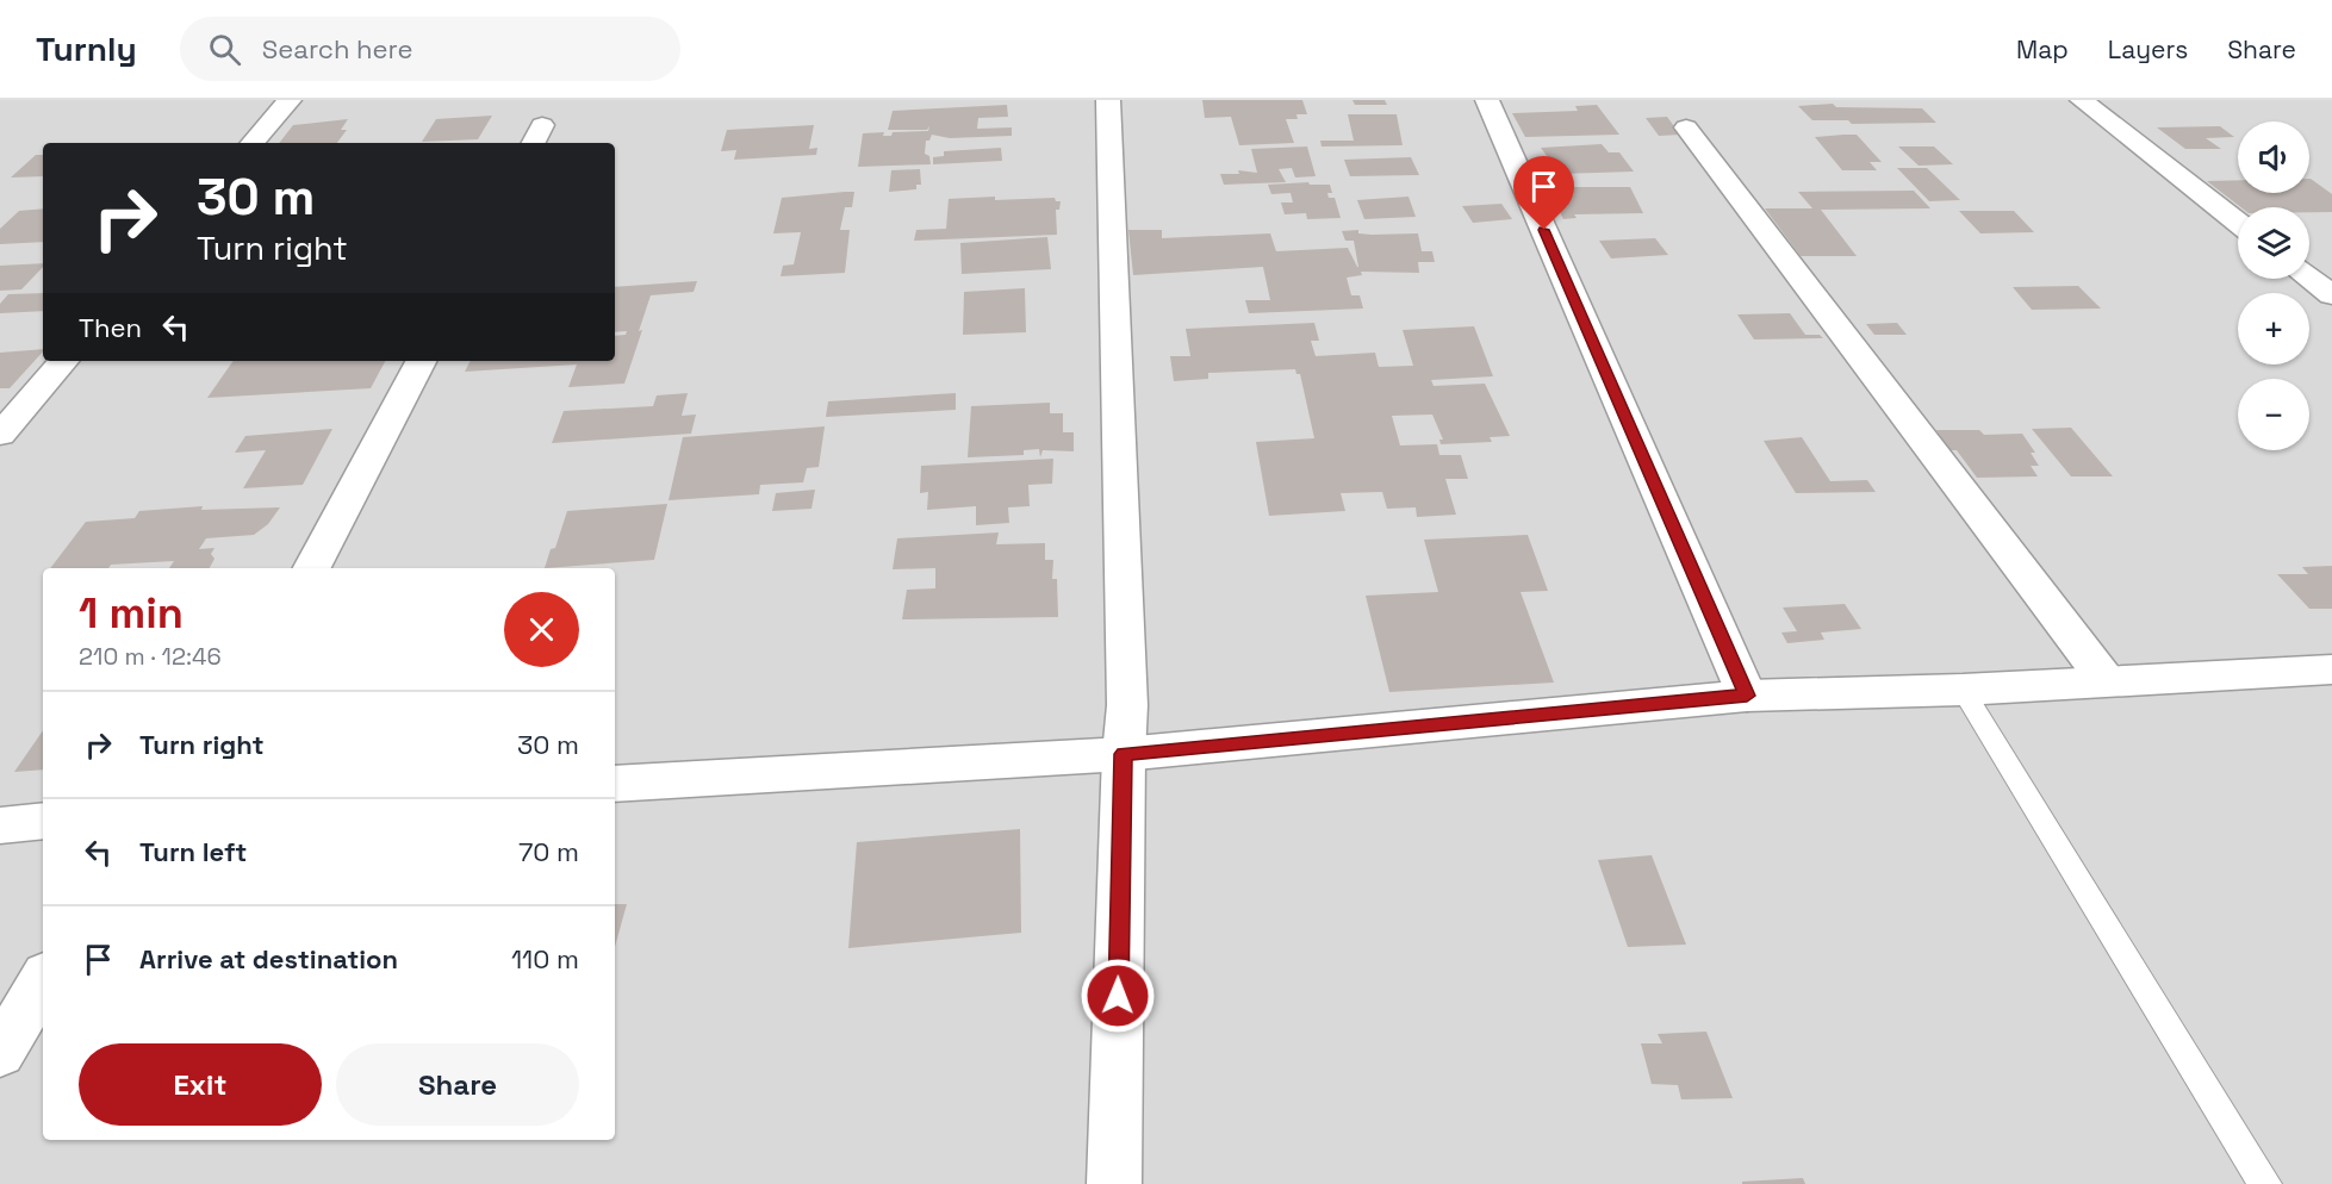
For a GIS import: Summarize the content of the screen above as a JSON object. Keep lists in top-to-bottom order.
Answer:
{
  "page": {
    "header": "Turnly",
    "search": "Search here",
    "nav": ["Map", "Layers", "Share"],
    "map_buttons": ["+", "−"],
    "turn": ["30 m", "Turn right"],
    "then": "Then",
    "heading": ["1 min", "210 m · 12:46"],
    "list": [
      {
        "name": "Turn right",
        "value": "30 m"
      },
      {
        "name": "Turn left",
        "value": "70 m"
      },
      {
        "name": "Arrive at destination",
        "value": "110 m"
      }
    ],
    "buttons": ["Exit", "Share"]
  }
}
